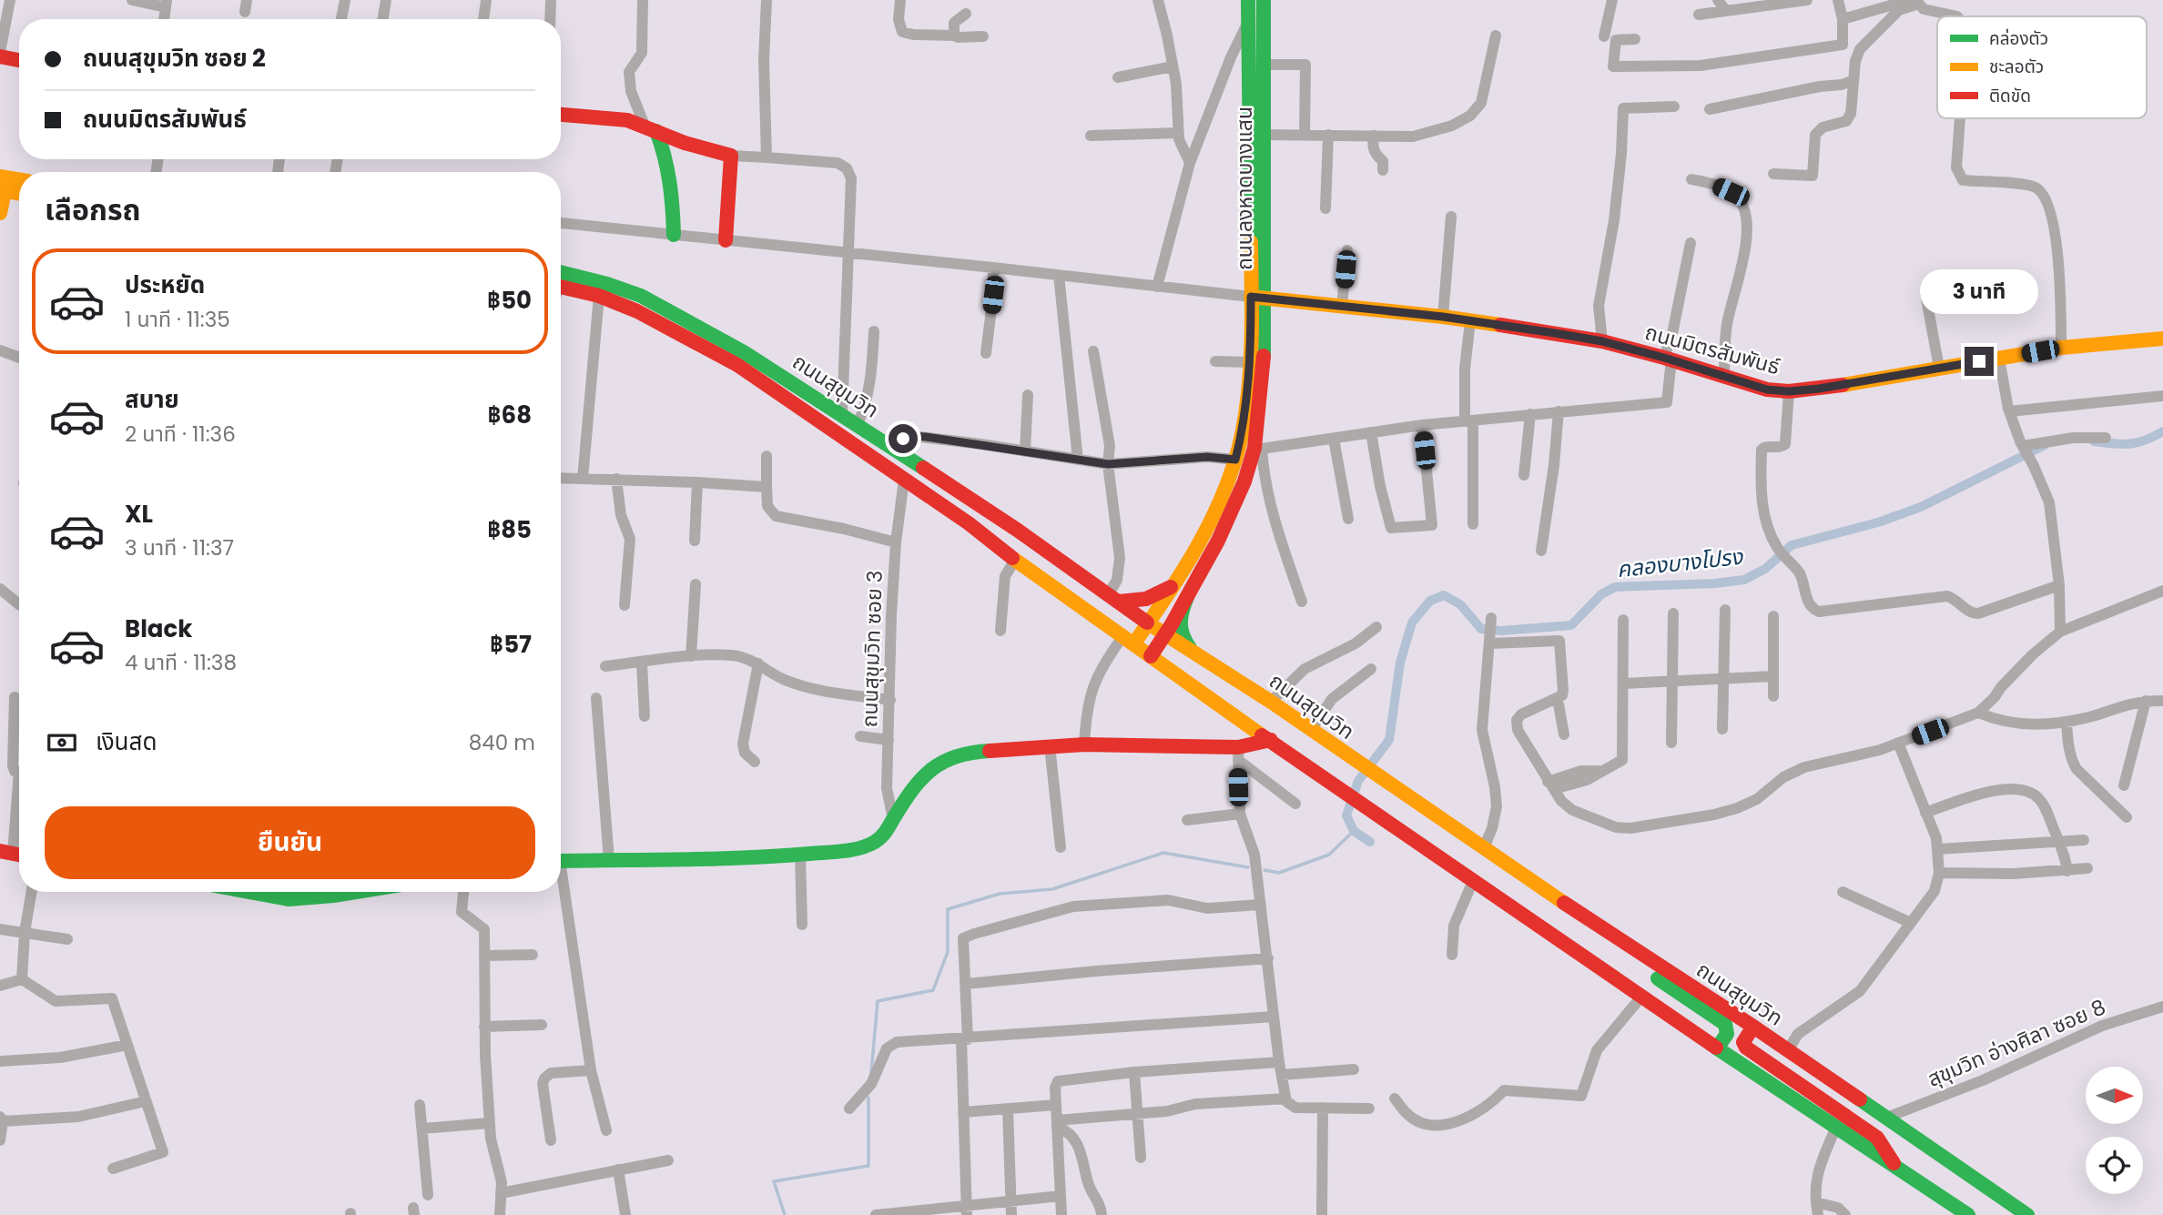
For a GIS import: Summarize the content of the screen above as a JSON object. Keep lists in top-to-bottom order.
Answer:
{
  "streets": {
    "main road": ["ถนนลงหาดบางแสน", "ถนนมิตรสัมพันธ์", "ถนนสุขุมวิท"],
    "street": ["ถนนสุขุมวิท ซอย 3", "สุขุมวิท อ่างศิลา ซอย 8"]
  },
  "crossings": [
    ["ถนนลงหาดบางแสน", "ถนนมิตรสัมพันธ์"],
    ["ถนนลงหาดบางแสน", "ถนนสุขุมวิท"],
    ["ถนนสุขุมวิท", "ถนนสุขุมวิท ซอย 3"],
    ["ถนนสุขุมวิท", "สุขุมวิท อ่างศิลา ซอย 8"]
  ],
  "water": ["คลองบางโปรง"],
  "legend": ["คล่องตัว", "ชะลอตัว", "ติดขัด"],
  "north": "right",
  "page": {
    "banner": ["ถนนสุขุมวิท ซอย 2", "ถนนมิตรสัมพันธ์"],
    "heading": "เลือกรถ",
    "list": [
      {
        "name": "ประหยัด",
        "note": "1 นาที · 11:35",
        "value": "฿50"
      },
      {
        "name": "สบาย",
        "note": "2 นาที · 11:36",
        "value": "฿68"
      },
      {
        "name": "XL",
        "note": "3 นาที · 11:37",
        "value": "฿85"
      },
      {
        "name": "Black",
        "note": "4 นาที · 11:38",
        "value": "฿57"
      }
    ],
    "bubble": "3 นาที",
    "pay": ["เงินสด", "840 m"],
    "buttons": "ยืนยัน"
  }
}
